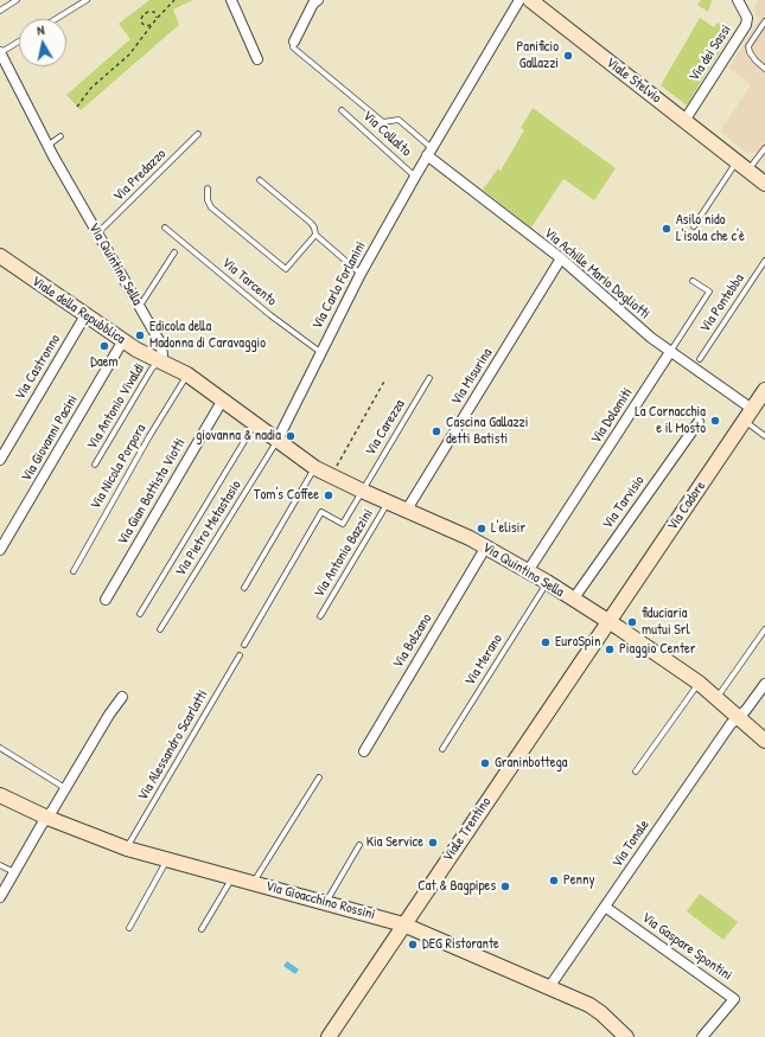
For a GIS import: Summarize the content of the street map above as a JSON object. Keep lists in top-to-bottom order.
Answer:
{
  "streets": {
    "street": [
      "Via dei Sassi",
      "Viale Stelvio",
      "Via Quintino Sella",
      "Via Achille Mario Dogliotti",
      "Via Carlo Forlanini",
      "Viale della Repubblica",
      "Via Castronno",
      "Via Misurina",
      "Via Dolomiti",
      "Via Giovanni Pacini",
      "Via Gian Battista Viotti",
      "Via Tarvisio",
      "Via Cadore",
      "Via Bolzano",
      "Viale Trentino",
      "Via Tonale",
      "Via Gioacchino Rossini",
      "Via Gaspare Spontini"
    ],
    "lane": [
      "Via Collalto",
      "Via Predazzo",
      "Via Tarcento",
      "Via Pontebba",
      "Via Antonio Vivaldi",
      "Via Carezza",
      "Via Nicola Porpora",
      "Via Pietro Metastasio",
      "Via Antonio Bazzini",
      "Via Merano",
      "Via Alessandro Scarlatti"
    ]
  },
  "crossings": [
    ["Via dei Sassi", "Viale Stelvio"],
    ["Via Collalto", "Via Carlo Forlanini"],
    ["Via Predazzo", "Via Quintino Sella"],
    ["Via Quintino Sella", "Via Carlo Forlanini"],
    ["Via Quintino Sella", "Viale della Repubblica"],
    ["Via Quintino Sella", "Via Misurina"],
    ["Via Quintino Sella", "Via Antonio Vivaldi"],
    ["Via Quintino Sella", "Via Dolomiti"],
    ["Via Quintino Sella", "Via Carezza"],
    ["Via Quintino Sella", "Via Nicola Porpora"],
    ["Via Quintino Sella", "Via Gian Battista Viotti"],
    ["Via Quintino Sella", "Via Tarvisio"],
    ["Via Quintino Sella", "Via Cadore"],
    ["Via Quintino Sella", "Via Pietro Metastasio"],
    ["Via Quintino Sella", "Via Antonio Bazzini"],
    ["Via Quintino Sella", "Via Bolzano"],
    ["Via Quintino Sella", "Via Merano"],
    ["Via Quintino Sella", "Viale Trentino"],
    ["Via Quintino Sella", "Via Tonale"],
    ["Via Achille Mario Dogliotti", "Via Carlo Forlanini"],
    ["Via Achille Mario Dogliotti", "Via Misurina"],
    ["Via Achille Mario Dogliotti", "Via Dolomiti"],
    ["Via Achille Mario Dogliotti", "Via Cadore"],
    ["Via Tarcento", "Via Carlo Forlanini"],
    ["Via Carlo Forlanini", "Via Pietro Metastasio"],
    ["Viale della Repubblica", "Via Castronno"],
    ["Viale della Repubblica", "Via Antonio Vivaldi"],
    ["Viale della Repubblica", "Via Giovanni Pacini"],
    ["Via Cadore", "Viale Trentino"],
    ["Via Alessandro Scarlatti", "Via Gioacchino Rossini"],
    ["Viale Trentino", "Via Gioacchino Rossini"],
    ["Via Tonale", "Via Gioacchino Rossini"],
    ["Via Tonale", "Via Gaspare Spontini"]
  ],
  "places": [
    "Panificio Gallazzi",
    "Asilo nido L'isola che c'è",
    "Edicola della Madonna di Caravaggio",
    "Daem",
    "La Cornacchia e il Mosto",
    "Cascina Gallazzi detti Batisti",
    "giovanna & nadia",
    "Tom's Coffee",
    "L'elisir",
    "fiduciaria mutui Srl",
    "EuroSpin",
    "Piaggio Center",
    "Graninbottega",
    "Kia Service",
    "Penny",
    "Cat & Bagpipes",
    "DEG Ristorante"
  ],
  "north": "top"
}
